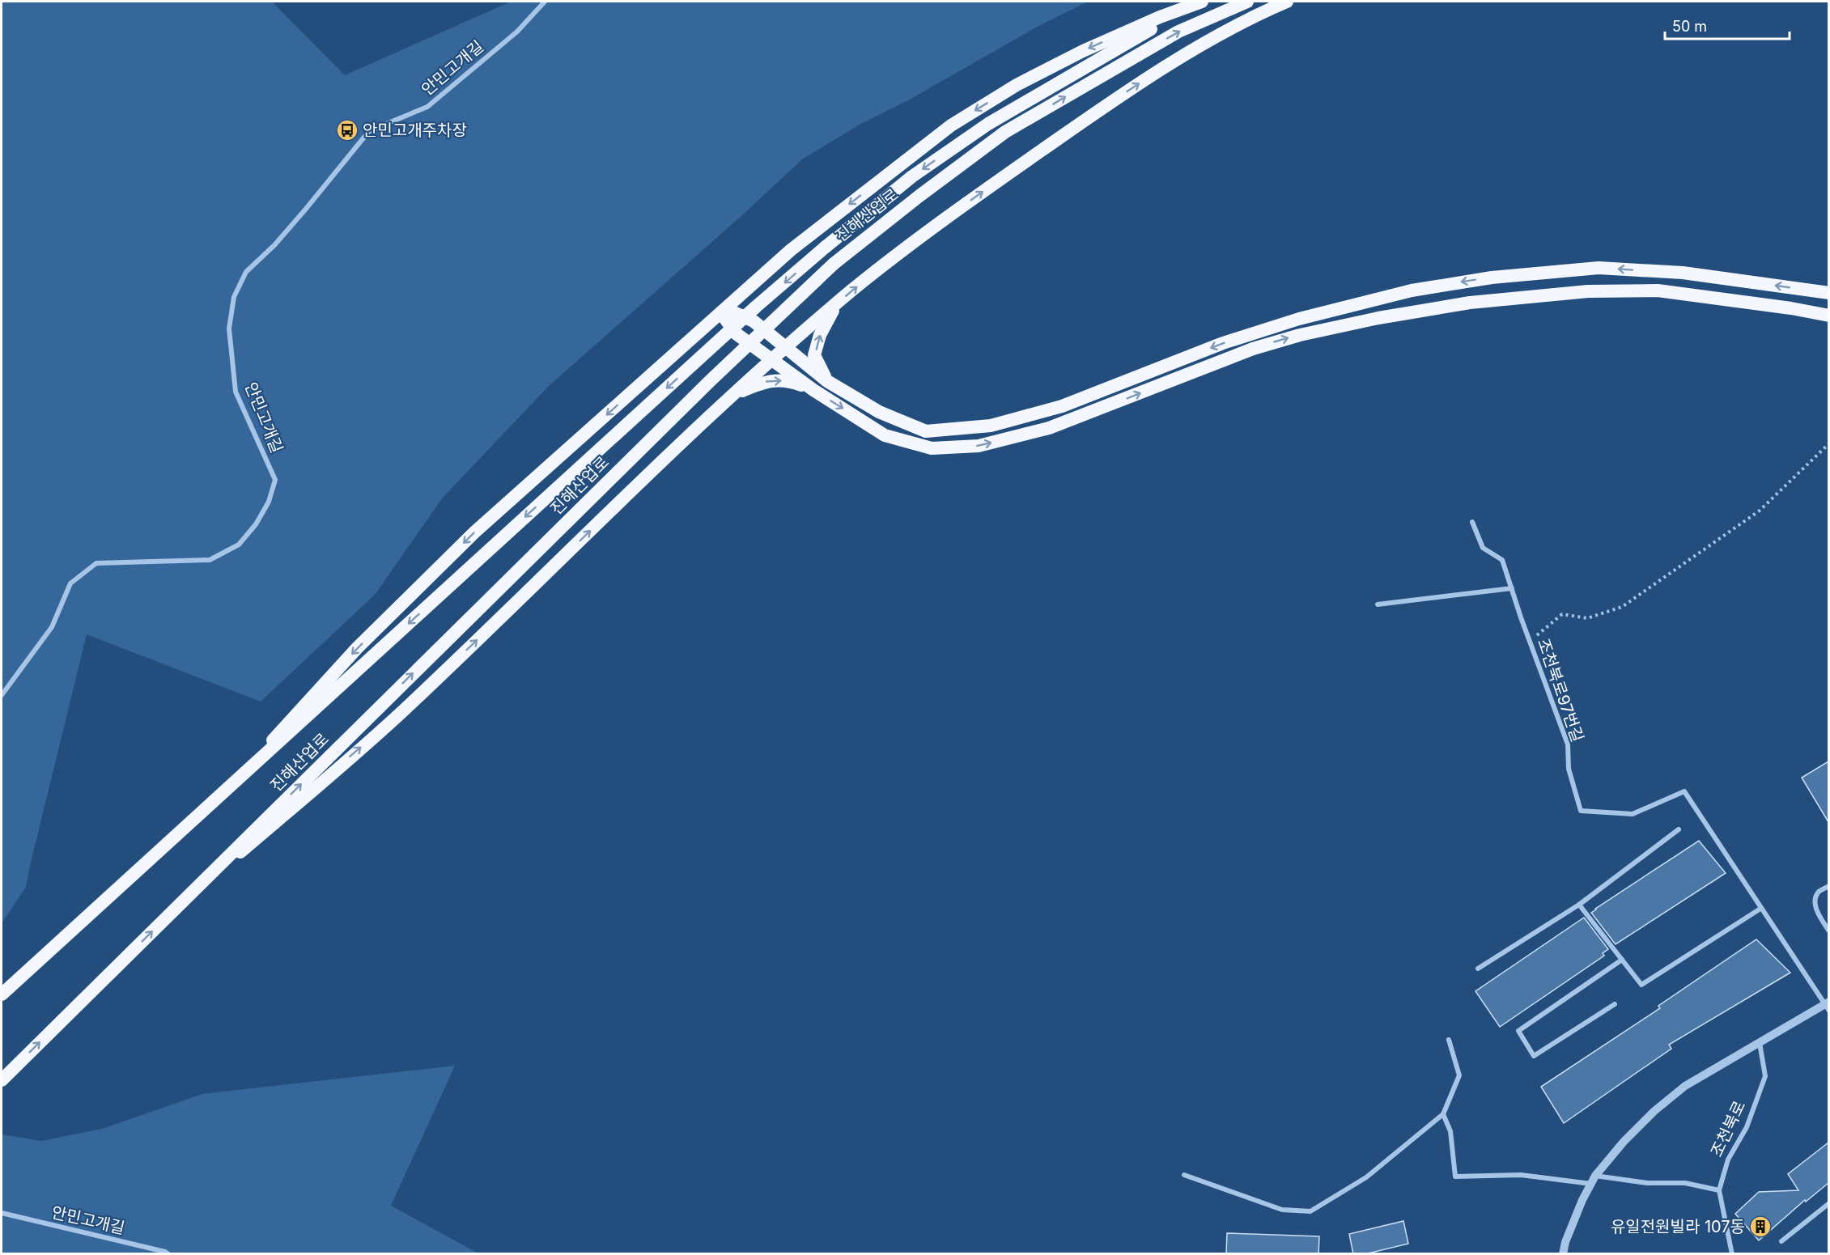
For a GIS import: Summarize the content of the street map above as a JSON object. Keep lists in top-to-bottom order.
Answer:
{
  "streets": {
    "highway": ["진해산업로"],
    "street": ["안민고개길", "조천북로97번길", "조천북로"]
  },
  "places": {
    "bus stop": ["안민고개주차장"],
    "building": ["유일전원빌라 107동"]
  },
  "scale_bar": "50 m"
}
